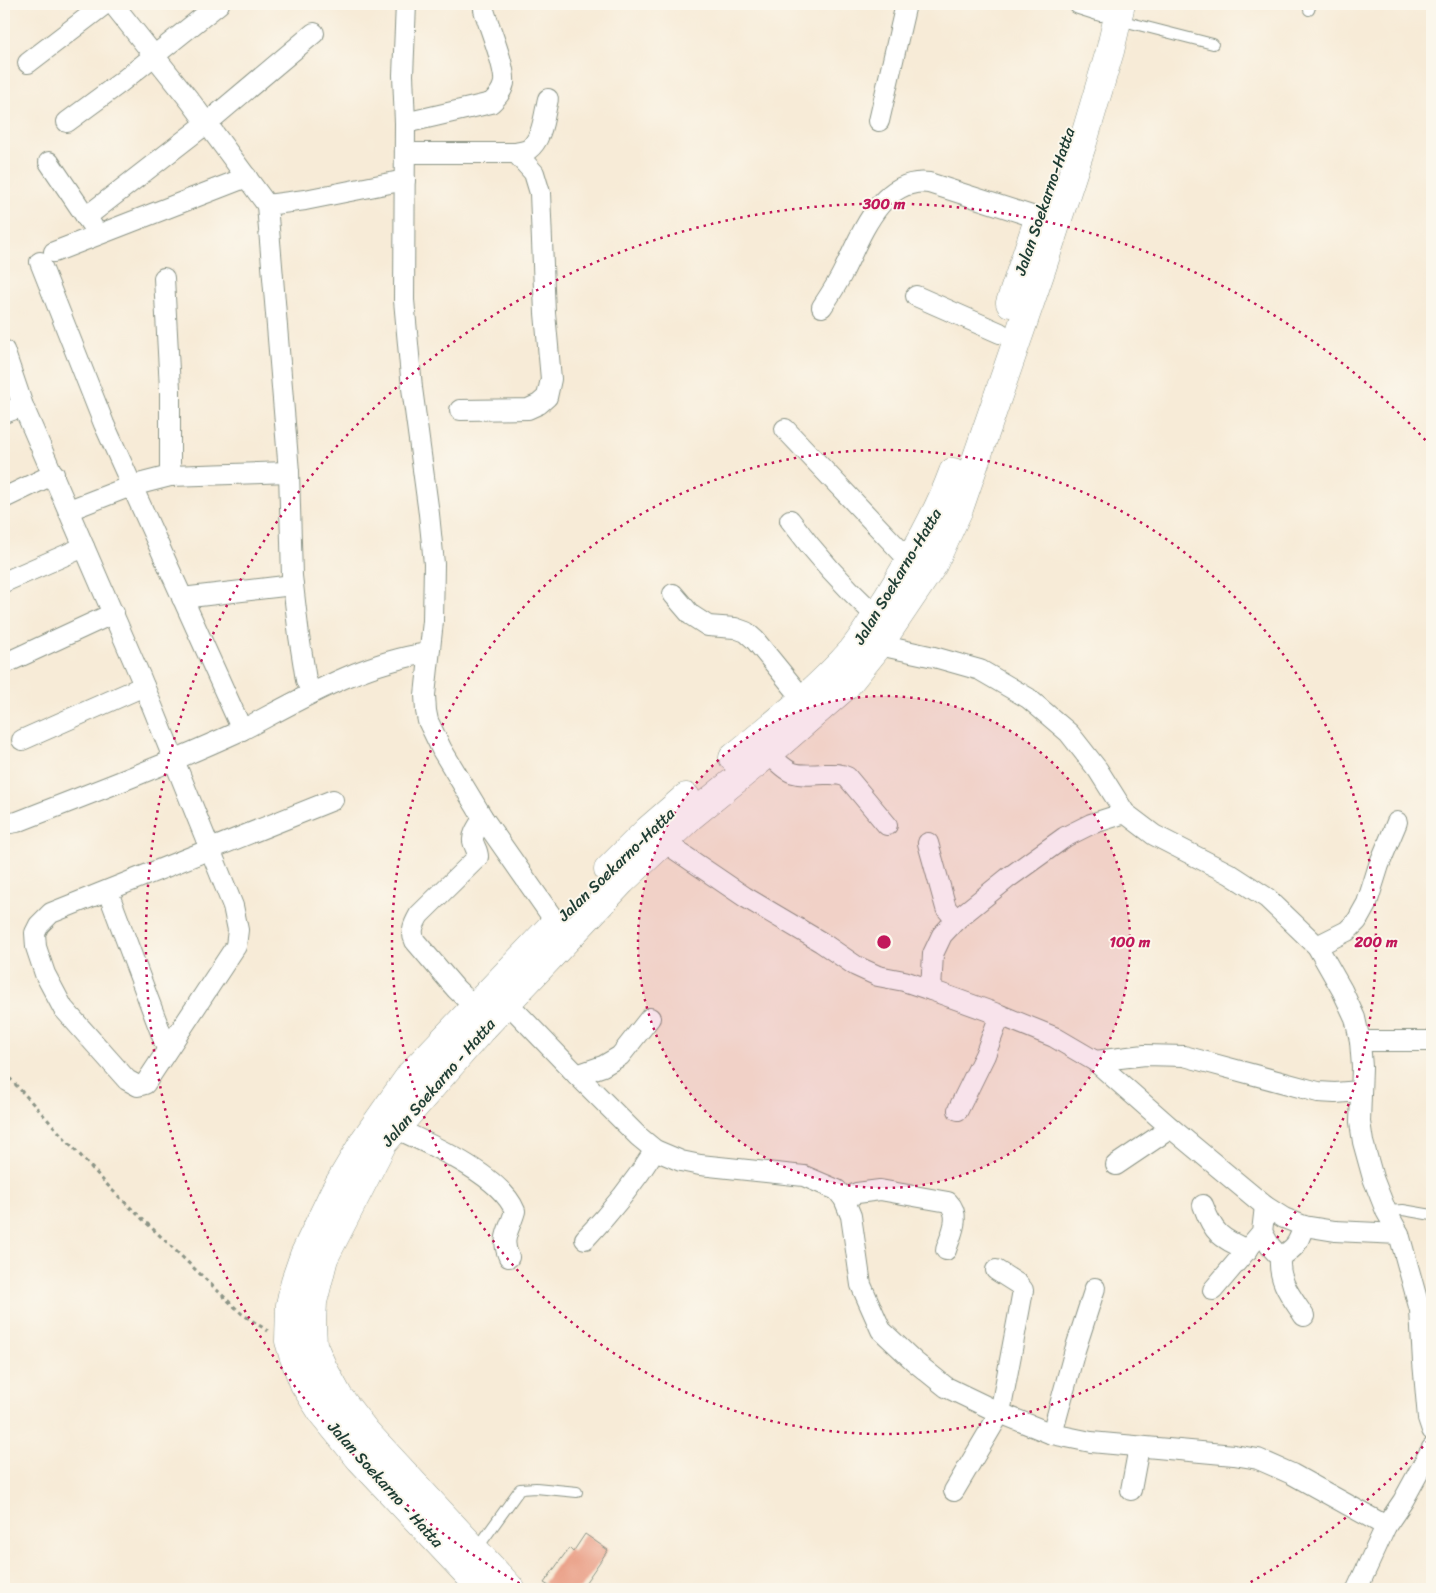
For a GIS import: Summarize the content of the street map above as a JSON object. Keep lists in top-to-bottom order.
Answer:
{
  "streets": {
    "highway": ["Jalan Soekarno-Hatta", "Jalan Soekarno - Hatta"]
  },
  "crossings": [
    ["Jalan Soekarno-Hatta", "Jalan Soekarno - Hatta"]
  ],
  "rings": ["300 m", "100 m", "200 m"]
}
